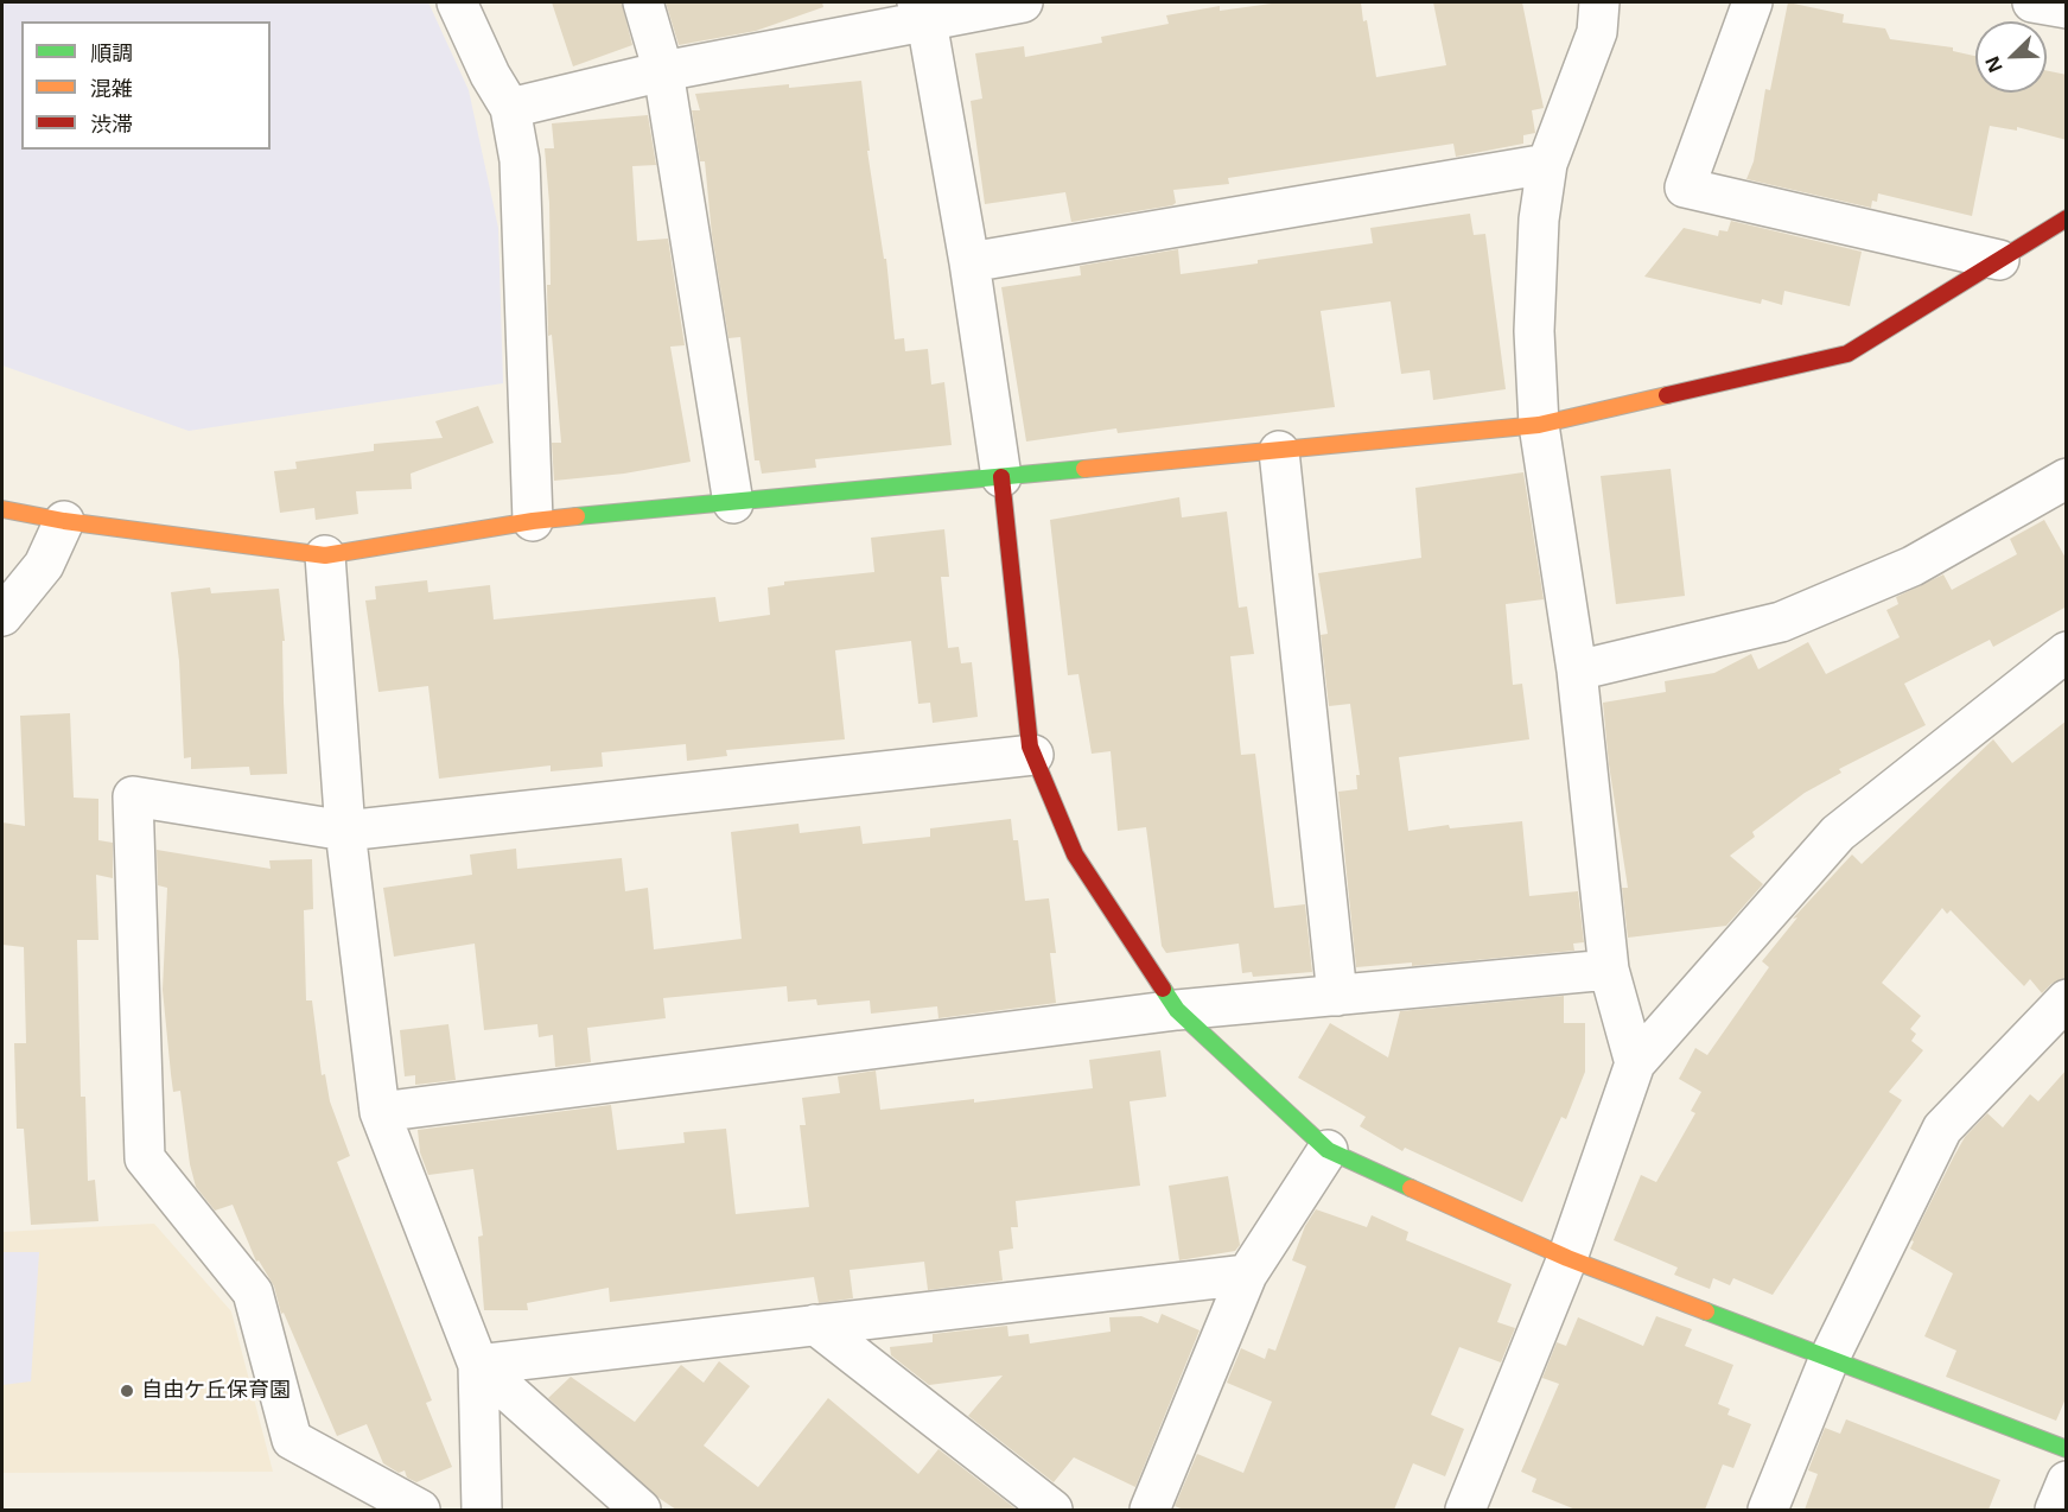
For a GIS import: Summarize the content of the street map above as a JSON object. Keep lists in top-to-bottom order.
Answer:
{
  "places": ["自由ケ丘保育園"],
  "legend": ["順調", "混雑", "渋滞"],
  "north": "bottom left"
}
